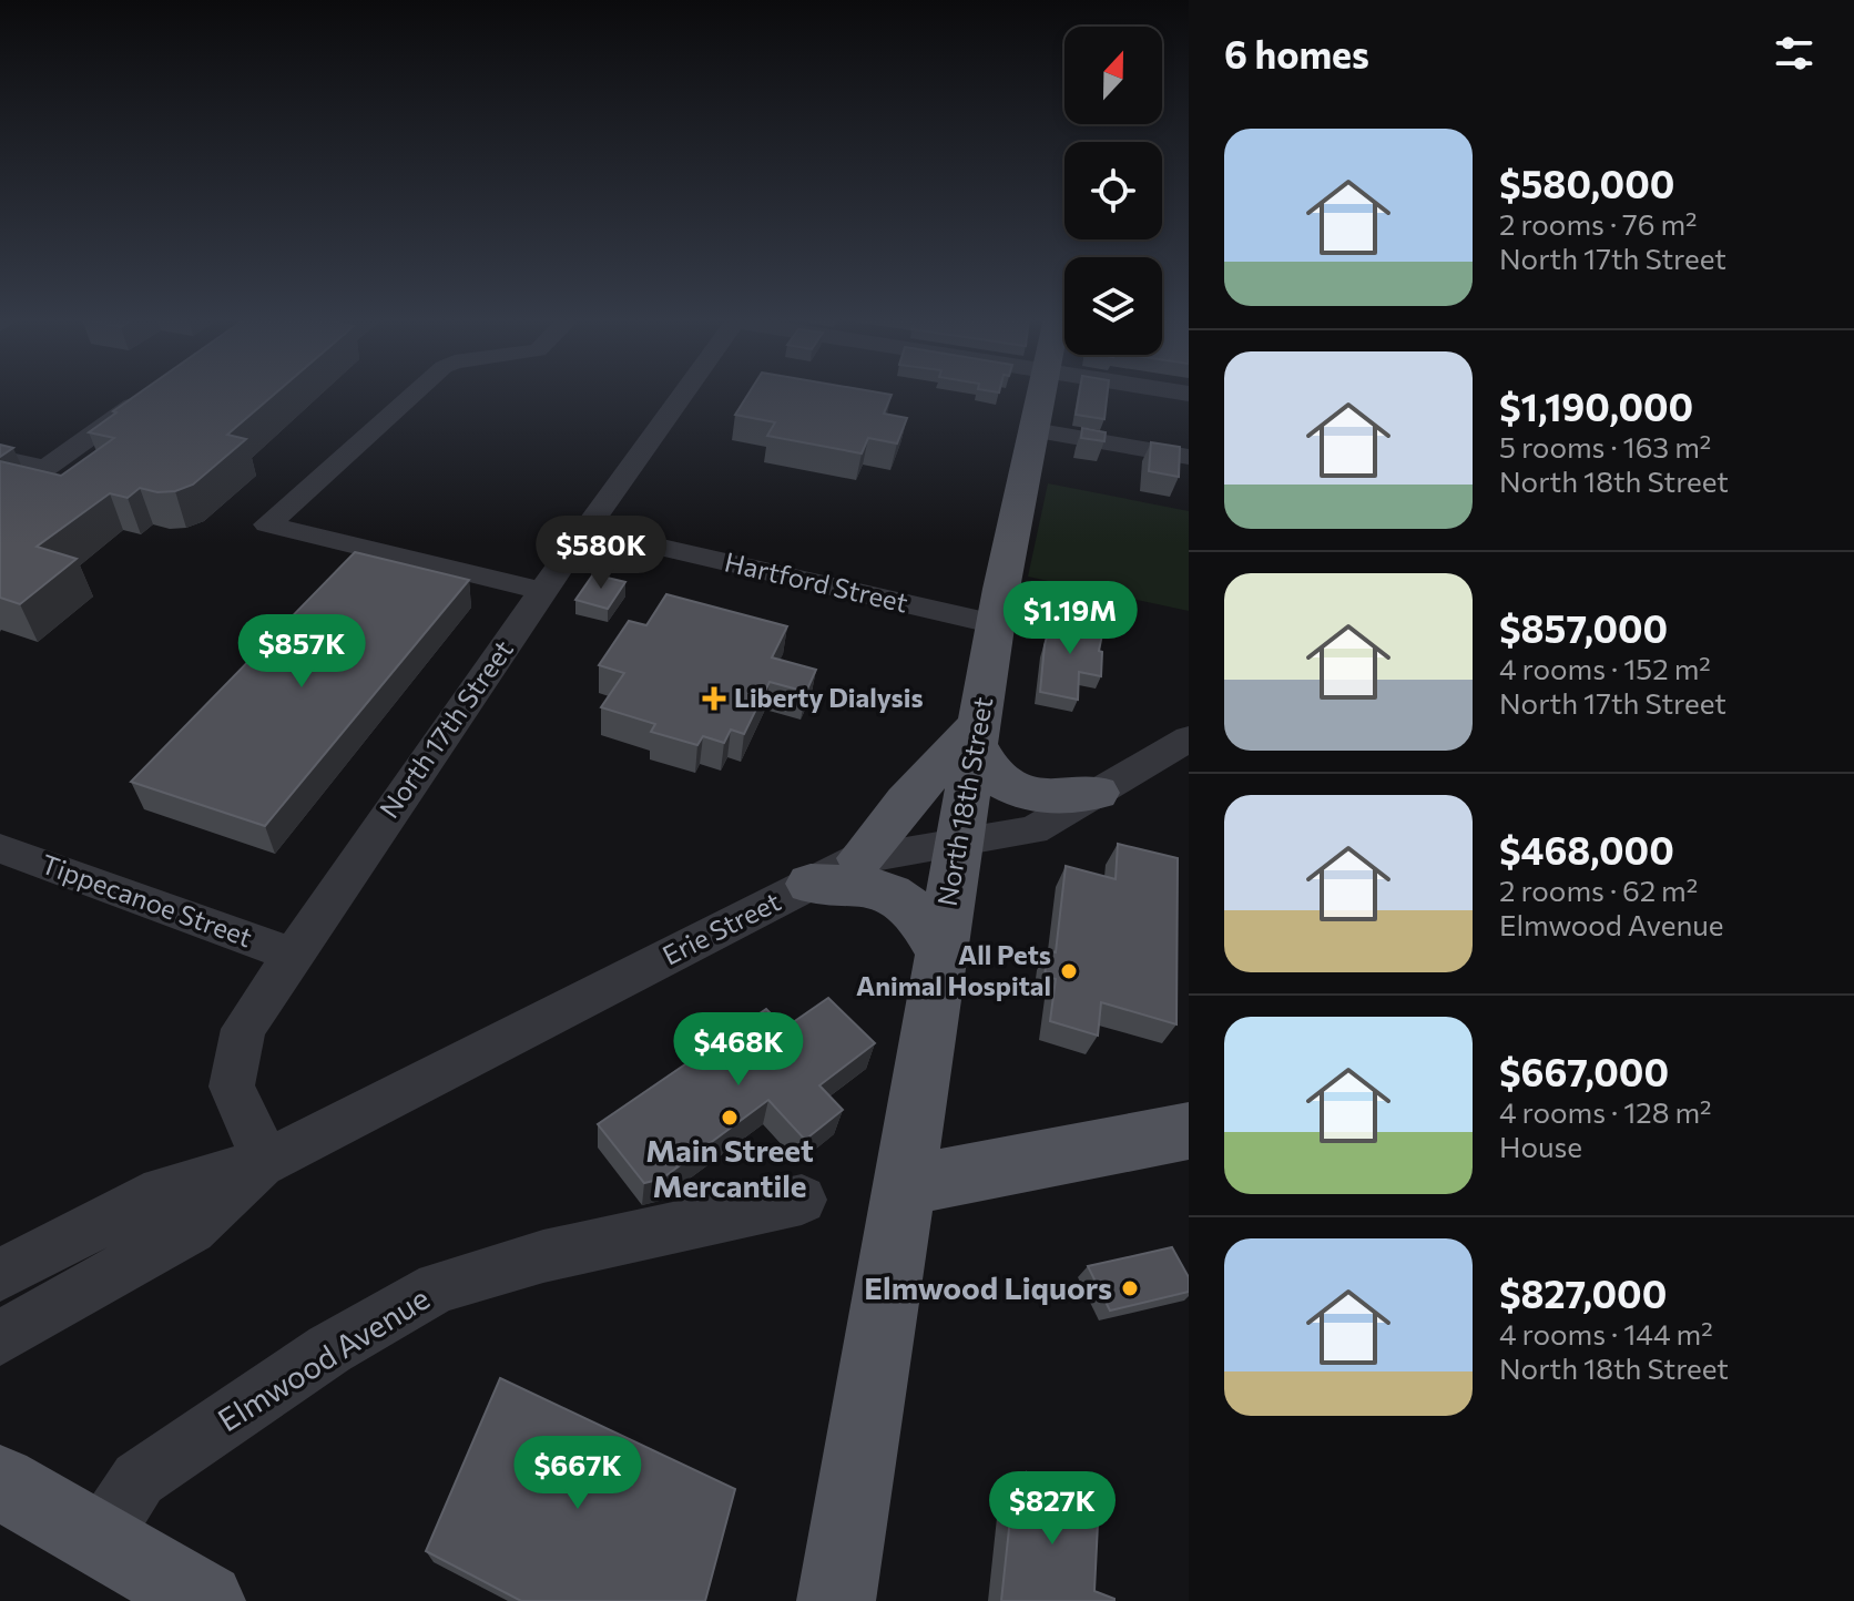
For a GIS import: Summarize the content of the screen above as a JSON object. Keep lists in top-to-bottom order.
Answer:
{
  "streets": {
    "main road": ["North 18th Street"],
    "street": [
      "Hartford Street",
      "North 17th Street",
      "Tippecanoe Street",
      "Erie Street",
      "Elmwood Avenue"
    ]
  },
  "crossings": [
    ["Hartford Street", "North 17th Street"],
    ["Hartford Street", "North 18th Street"],
    ["North 17th Street", "Tippecanoe Street"],
    ["North 17th Street", "Erie Street"],
    ["North 18th Street", "Erie Street"]
  ],
  "places": {
    "health": ["Liberty Dialysis"],
    "other": ["All Pets Animal Hospital", "Main Street Mercantile", "Elmwood Liquors"]
  },
  "north": "top",
  "page": {
    "heading": "6 homes",
    "list": [
      {
        "name": "$580,000",
        "note": "2 rooms · 76 m² · North 17th Street"
      },
      {
        "name": "$1,190,000",
        "note": "5 rooms · 163 m² · North 18th Street"
      },
      {
        "name": "$857,000",
        "note": "4 rooms · 152 m² · North 17th Street"
      },
      {
        "name": "$468,000",
        "note": "2 rooms · 62 m² · Elmwood Avenue"
      },
      {
        "name": "$667,000",
        "note": "4 rooms · 128 m² · House"
      },
      {
        "name": "$827,000",
        "note": "4 rooms · 144 m² · North 18th Street"
      }
    ],
    "price": [
      "$580K",
      "$1.19M",
      "$857K",
      "$468K",
      "$667K",
      "$827K"
    ]
  }
}
